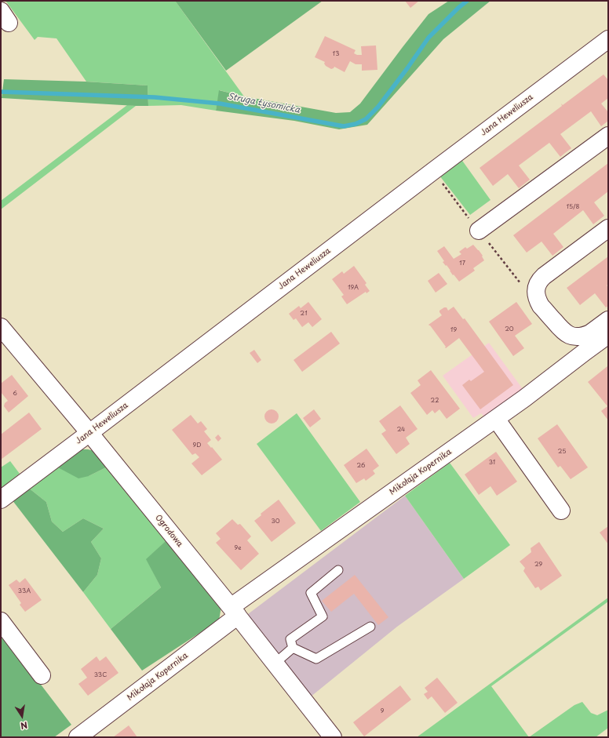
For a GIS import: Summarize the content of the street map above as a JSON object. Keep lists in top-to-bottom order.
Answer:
{
  "streets": {
    "street": ["Jana Heweliusza", "Mikołaja Kopernika", "Ogrodowa"]
  },
  "crossings": [
    ["Jana Heweliusza", "Ogrodowa"],
    ["Mikołaja Kopernika", "Ogrodowa"]
  ],
  "water": ["Struga Łysomicka"],
  "house_numbers": [
    "13",
    "15/8",
    "17",
    "19A",
    "21",
    "20",
    "19",
    "6",
    "22",
    "24",
    "9D",
    "25",
    "31",
    "26",
    "30",
    "9e",
    "29",
    "33A",
    "33C",
    "9"
  ],
  "north": "bottom"
}
